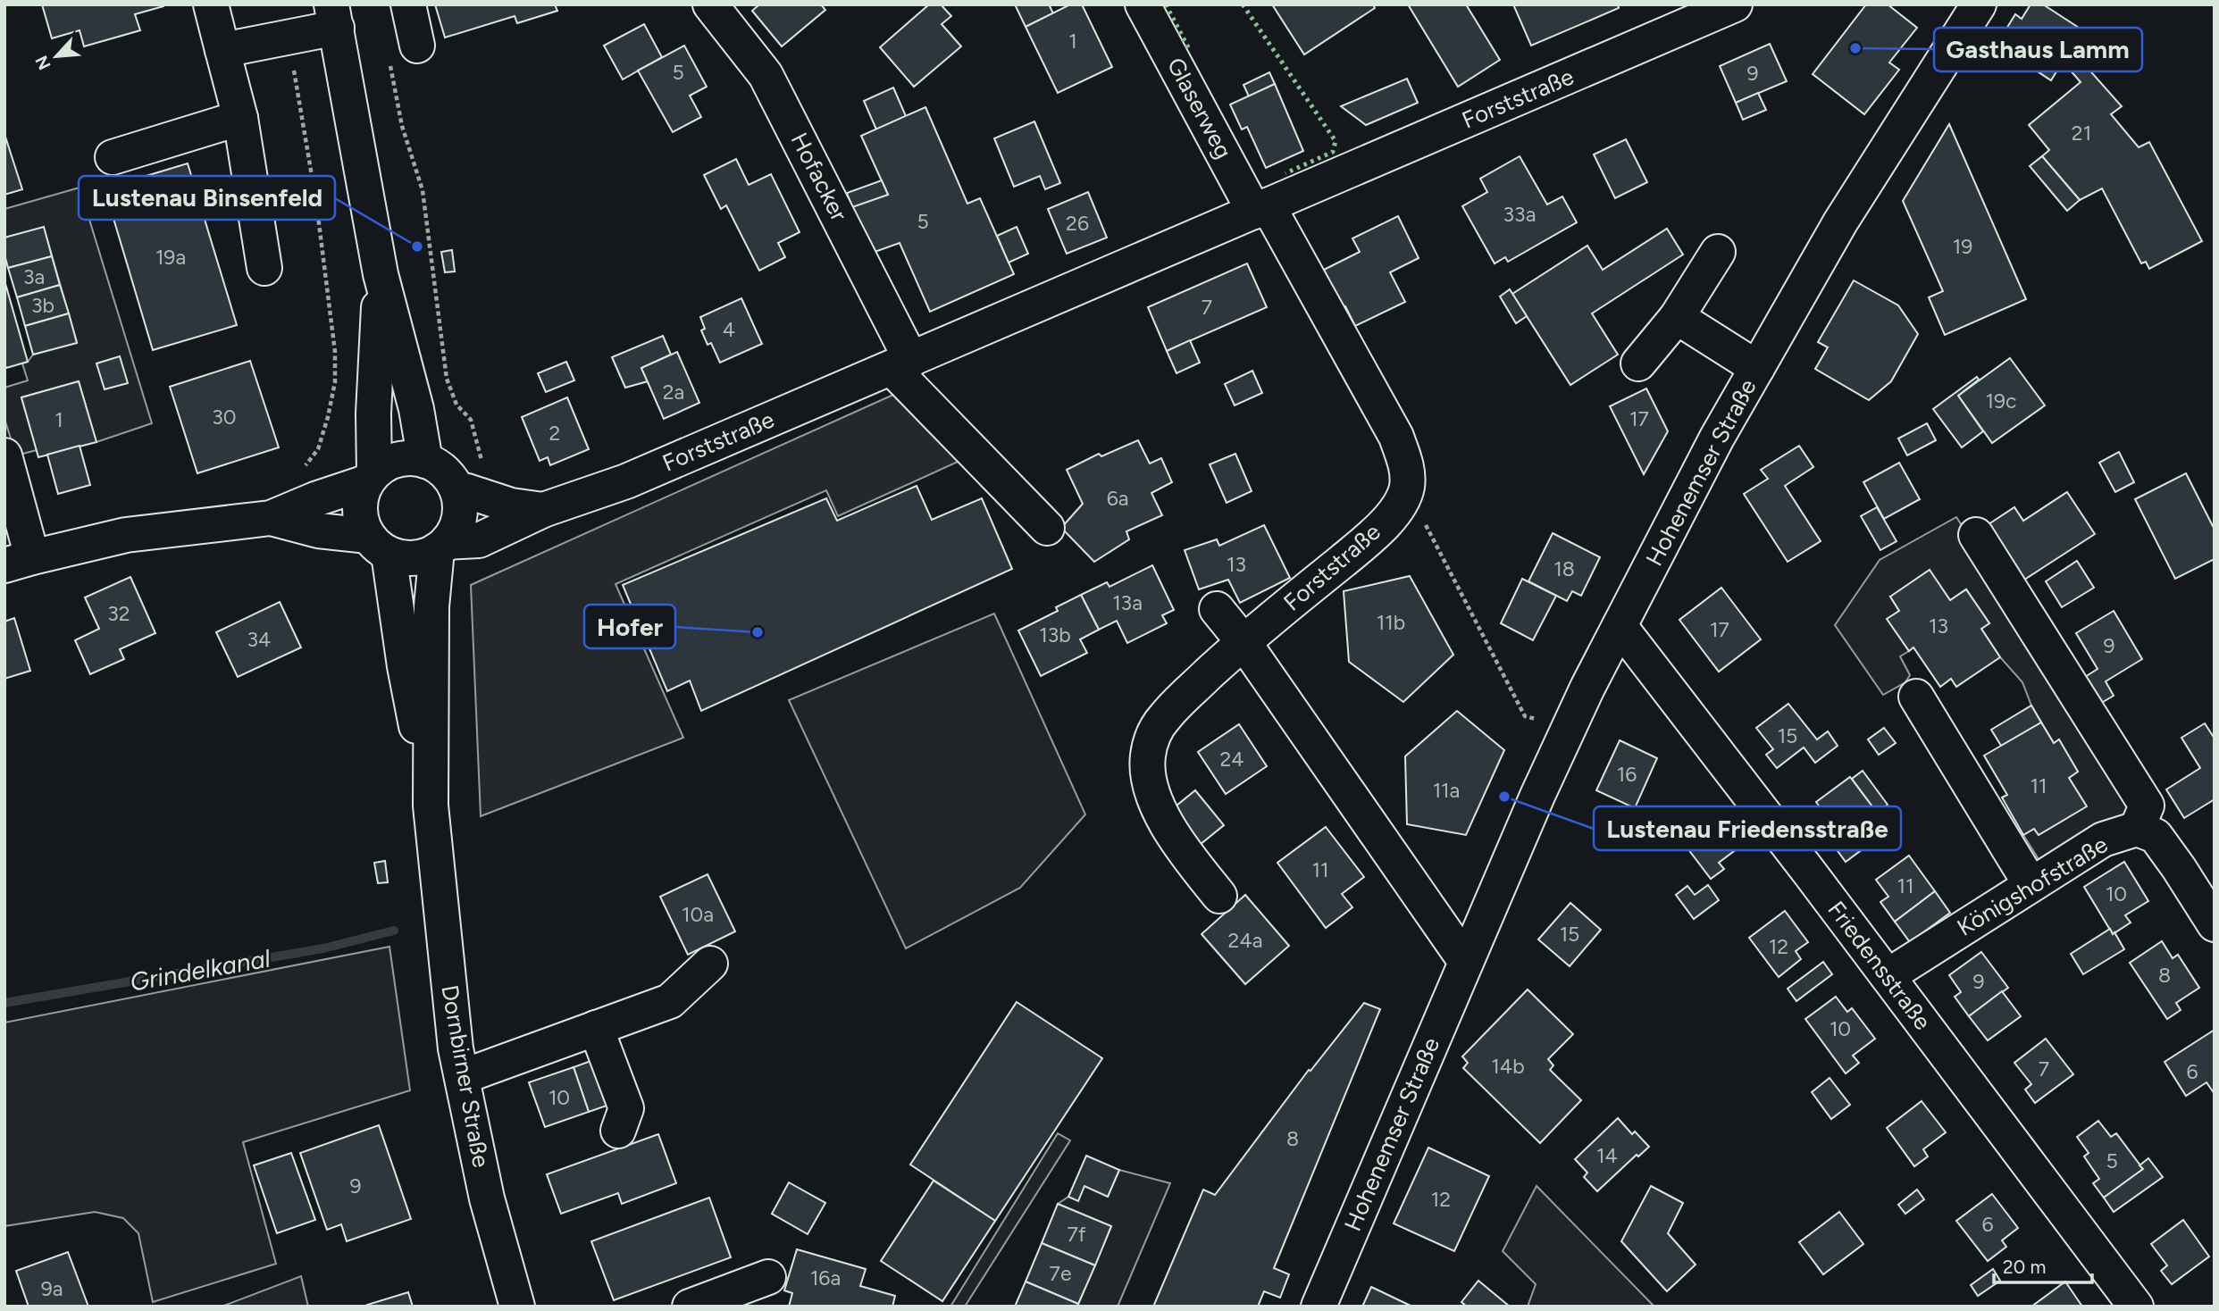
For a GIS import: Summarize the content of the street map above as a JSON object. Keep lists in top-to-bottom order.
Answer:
{
  "streets": {
    "street": [
      "Forststraße",
      "Glaserweg",
      "Hofacker",
      "Hohenemser Straße",
      "Königshofstraße",
      "Friedensstraße",
      "Dornbirner Straße"
    ]
  },
  "crossings": [
    ["Forststraße", "Glaserweg"],
    ["Forststraße", "Hofacker"],
    ["Forststraße", "Dornbirner Straße"],
    ["Hohenemser Straße", "Friedensstraße"],
    ["Königshofstraße", "Friedensstraße"]
  ],
  "water": ["Grindelkanal"],
  "places": [
    "Gasthaus Lamm",
    "Lustenau Binsenfeld",
    "Hofer",
    "Lustenau Friedensstraße"
  ],
  "house_numbers": [
    "1",
    "5",
    "9",
    "21",
    "33a",
    "5",
    "26",
    "19",
    "19a",
    "3a",
    "3b",
    "7",
    "4",
    "2a",
    "19c",
    "30",
    "17",
    "1",
    "2",
    "6a",
    "13",
    "18",
    "13a",
    "32",
    "11b",
    "13",
    "17",
    "13b",
    "34",
    "9",
    "15",
    "24",
    "16",
    "11",
    "11a",
    "11",
    "11",
    "10",
    "10a",
    "15",
    "24a",
    "12",
    "8",
    "9",
    "10",
    "14b",
    "7",
    "6",
    "10",
    "8",
    "14",
    "5",
    "9",
    "12",
    "6",
    "7f",
    "7e",
    "16a",
    "9a"
  ],
  "scale_bar": "20 m",
  "north": "bottom left"
}
